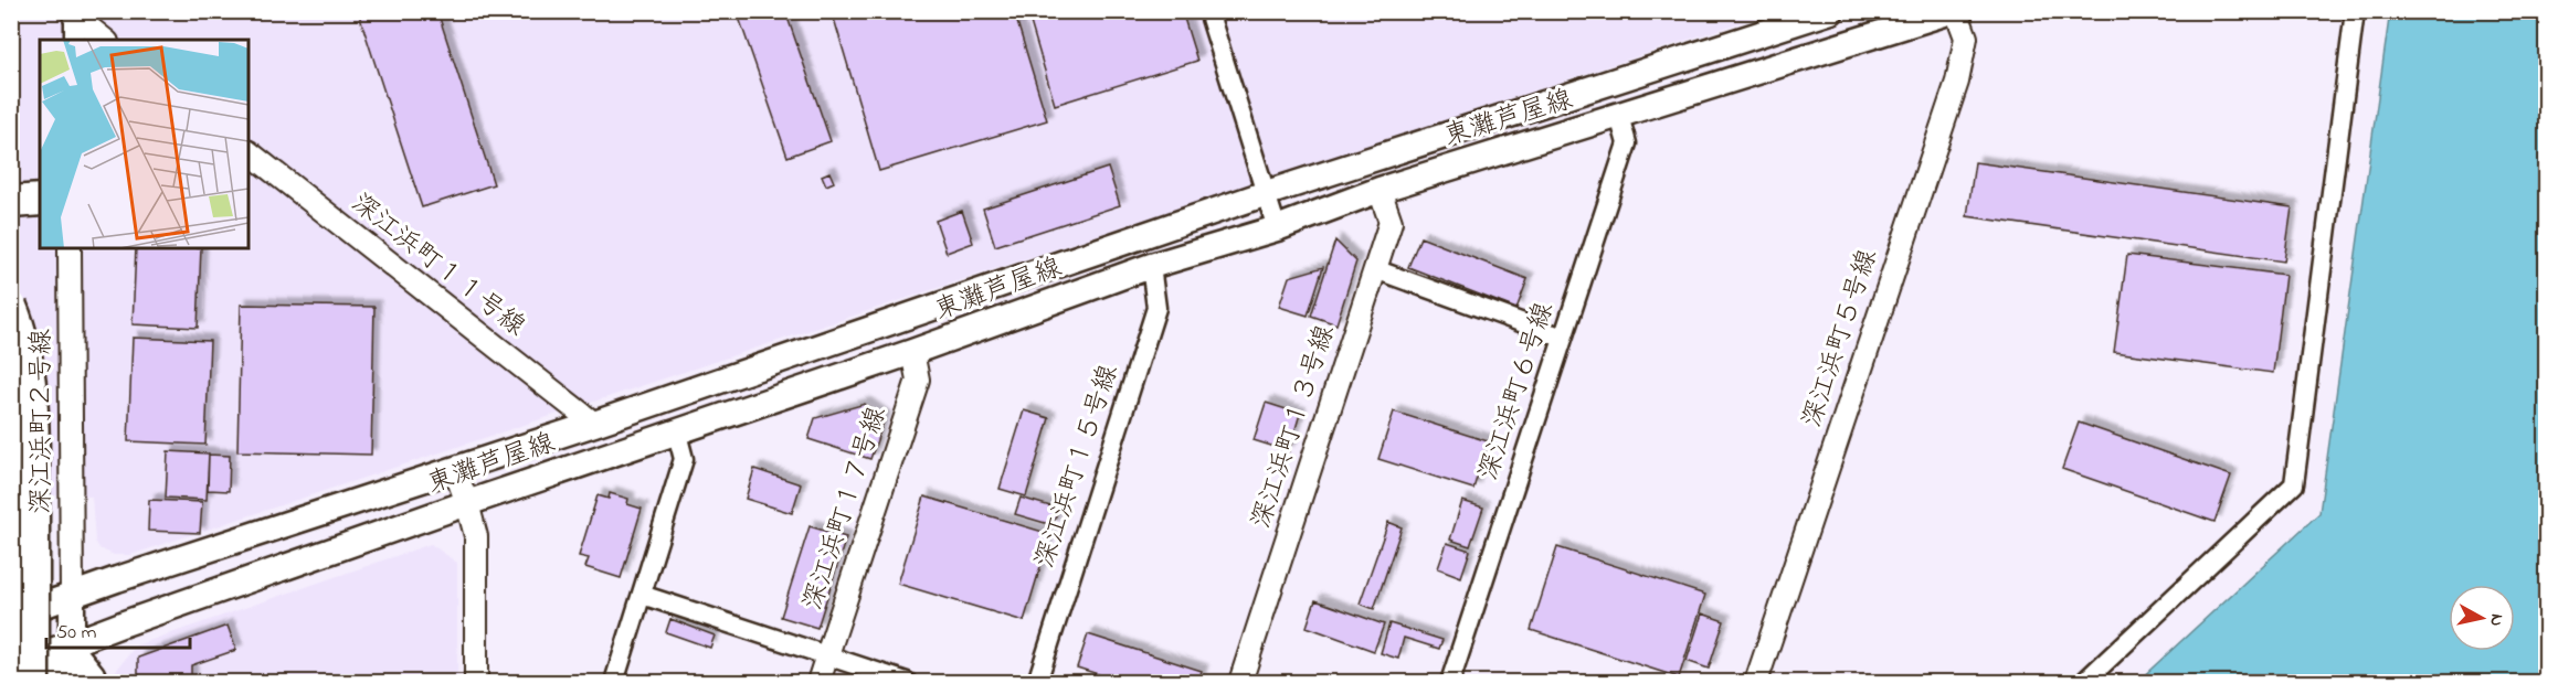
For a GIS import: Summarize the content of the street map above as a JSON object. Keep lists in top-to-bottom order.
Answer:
{
  "streets": {
    "main road": ["東灘芦屋線"],
    "street": [
      "深江浜町１１号線",
      "深江浜町５号線",
      "深江浜町６号線",
      "深江浜町２号線",
      "深江浜町１３号線",
      "深江浜町１５号線",
      "深江浜町１７号線"
    ]
  },
  "crossings": [
    ["東灘芦屋線", "深江浜町１１号線"],
    ["東灘芦屋線", "深江浜町５号線"],
    ["東灘芦屋線", "深江浜町６号線"],
    ["東灘芦屋線", "深江浜町２号線"],
    ["東灘芦屋線", "深江浜町１３号線"],
    ["東灘芦屋線", "深江浜町１５号線"],
    ["東灘芦屋線", "深江浜町１７号線"]
  ],
  "scale_bar": "50 m",
  "north": "right"
}
